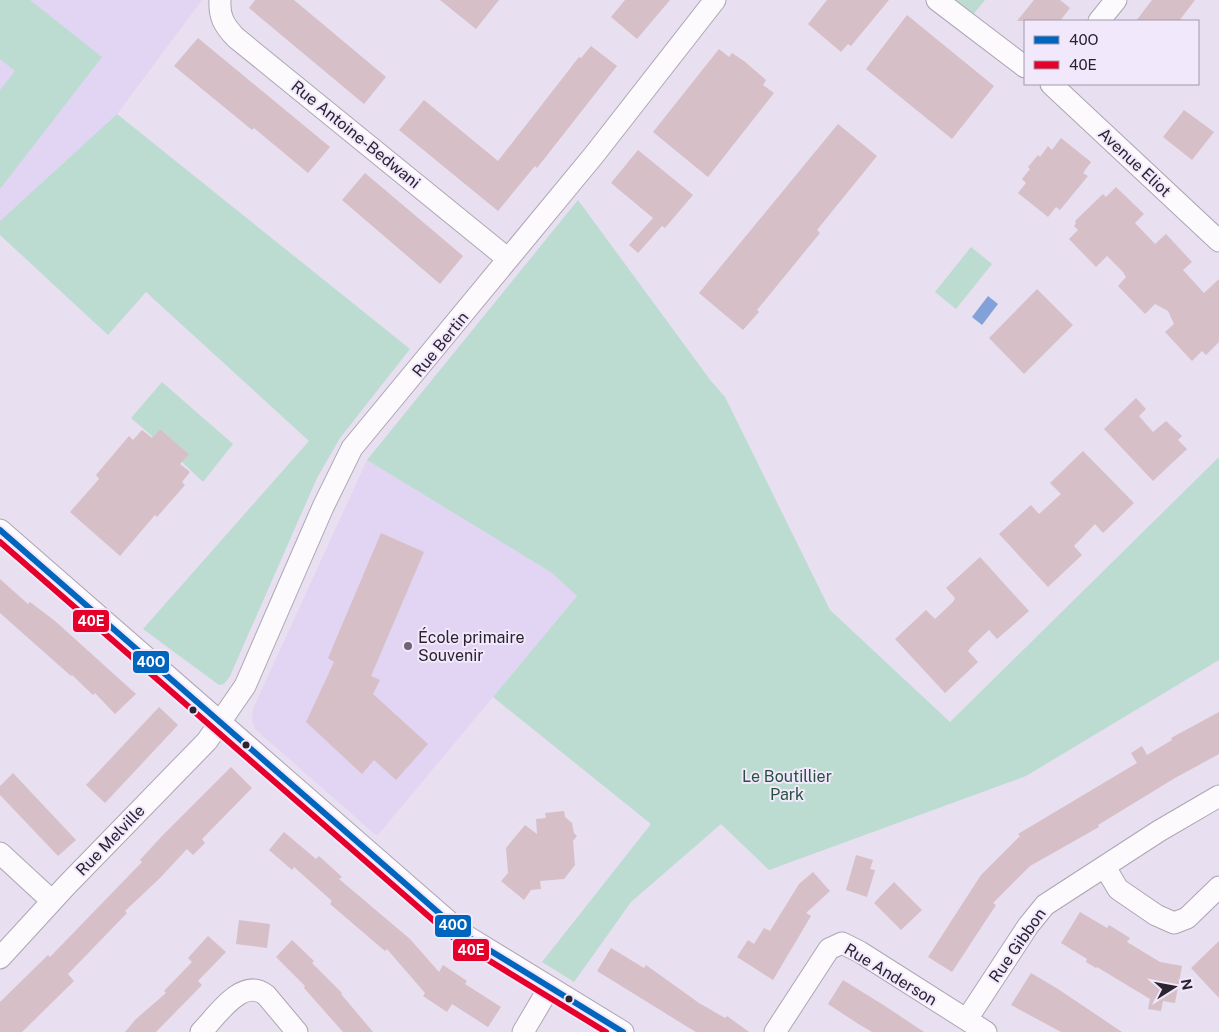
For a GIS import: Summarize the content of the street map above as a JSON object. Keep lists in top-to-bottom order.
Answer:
{
  "streets": {
    "street": [
      "Rue Antoine-Bedwani",
      "Avenue Eliot",
      "Rue Bertin",
      "Rue Melville",
      "Rue Gibbon",
      "Rue Anderson"
    ]
  },
  "crossings": [
    ["Rue Antoine-Bedwani", "Rue Bertin"],
    ["Rue Bertin", "Rue Melville"],
    ["Rue Gibbon", "Rue Anderson"]
  ],
  "parks": ["Le Boutillier Park"],
  "places": ["École primaire Souvenir"],
  "lines": ["transit line 40O", "transit line 40E"],
  "legend": ["40O", "40E"],
  "north": "right"
}
